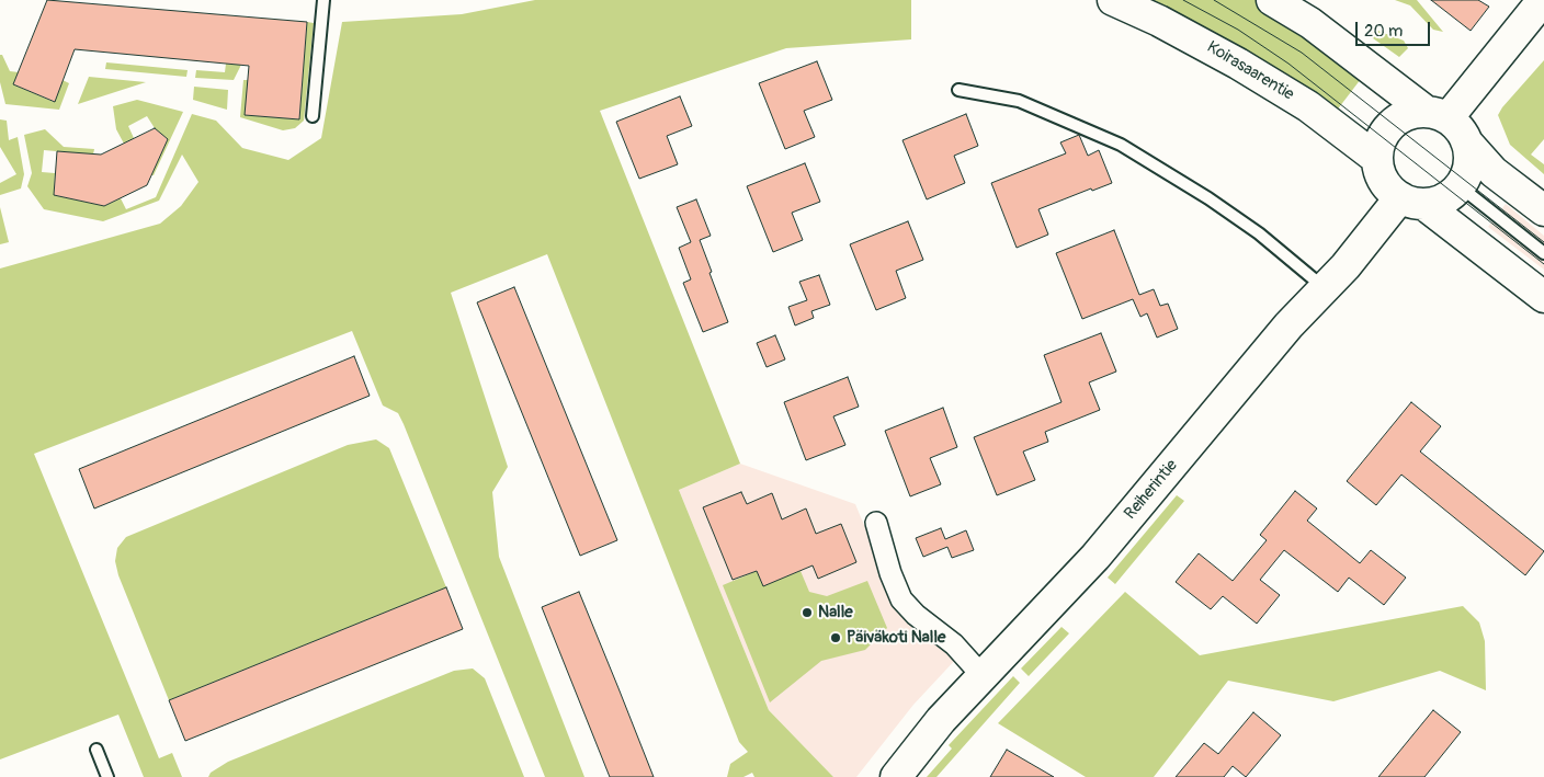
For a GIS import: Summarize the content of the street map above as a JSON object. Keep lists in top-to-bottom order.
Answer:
{
  "streets": {
    "street": ["Koirasaarentie", "Reiherintie"]
  },
  "crossings": [
    ["Koirasaarentie", "Reiherintie"]
  ],
  "places": ["Nalle", "Päiväkoti Nalle"],
  "scale_bar": "20 m"
}
